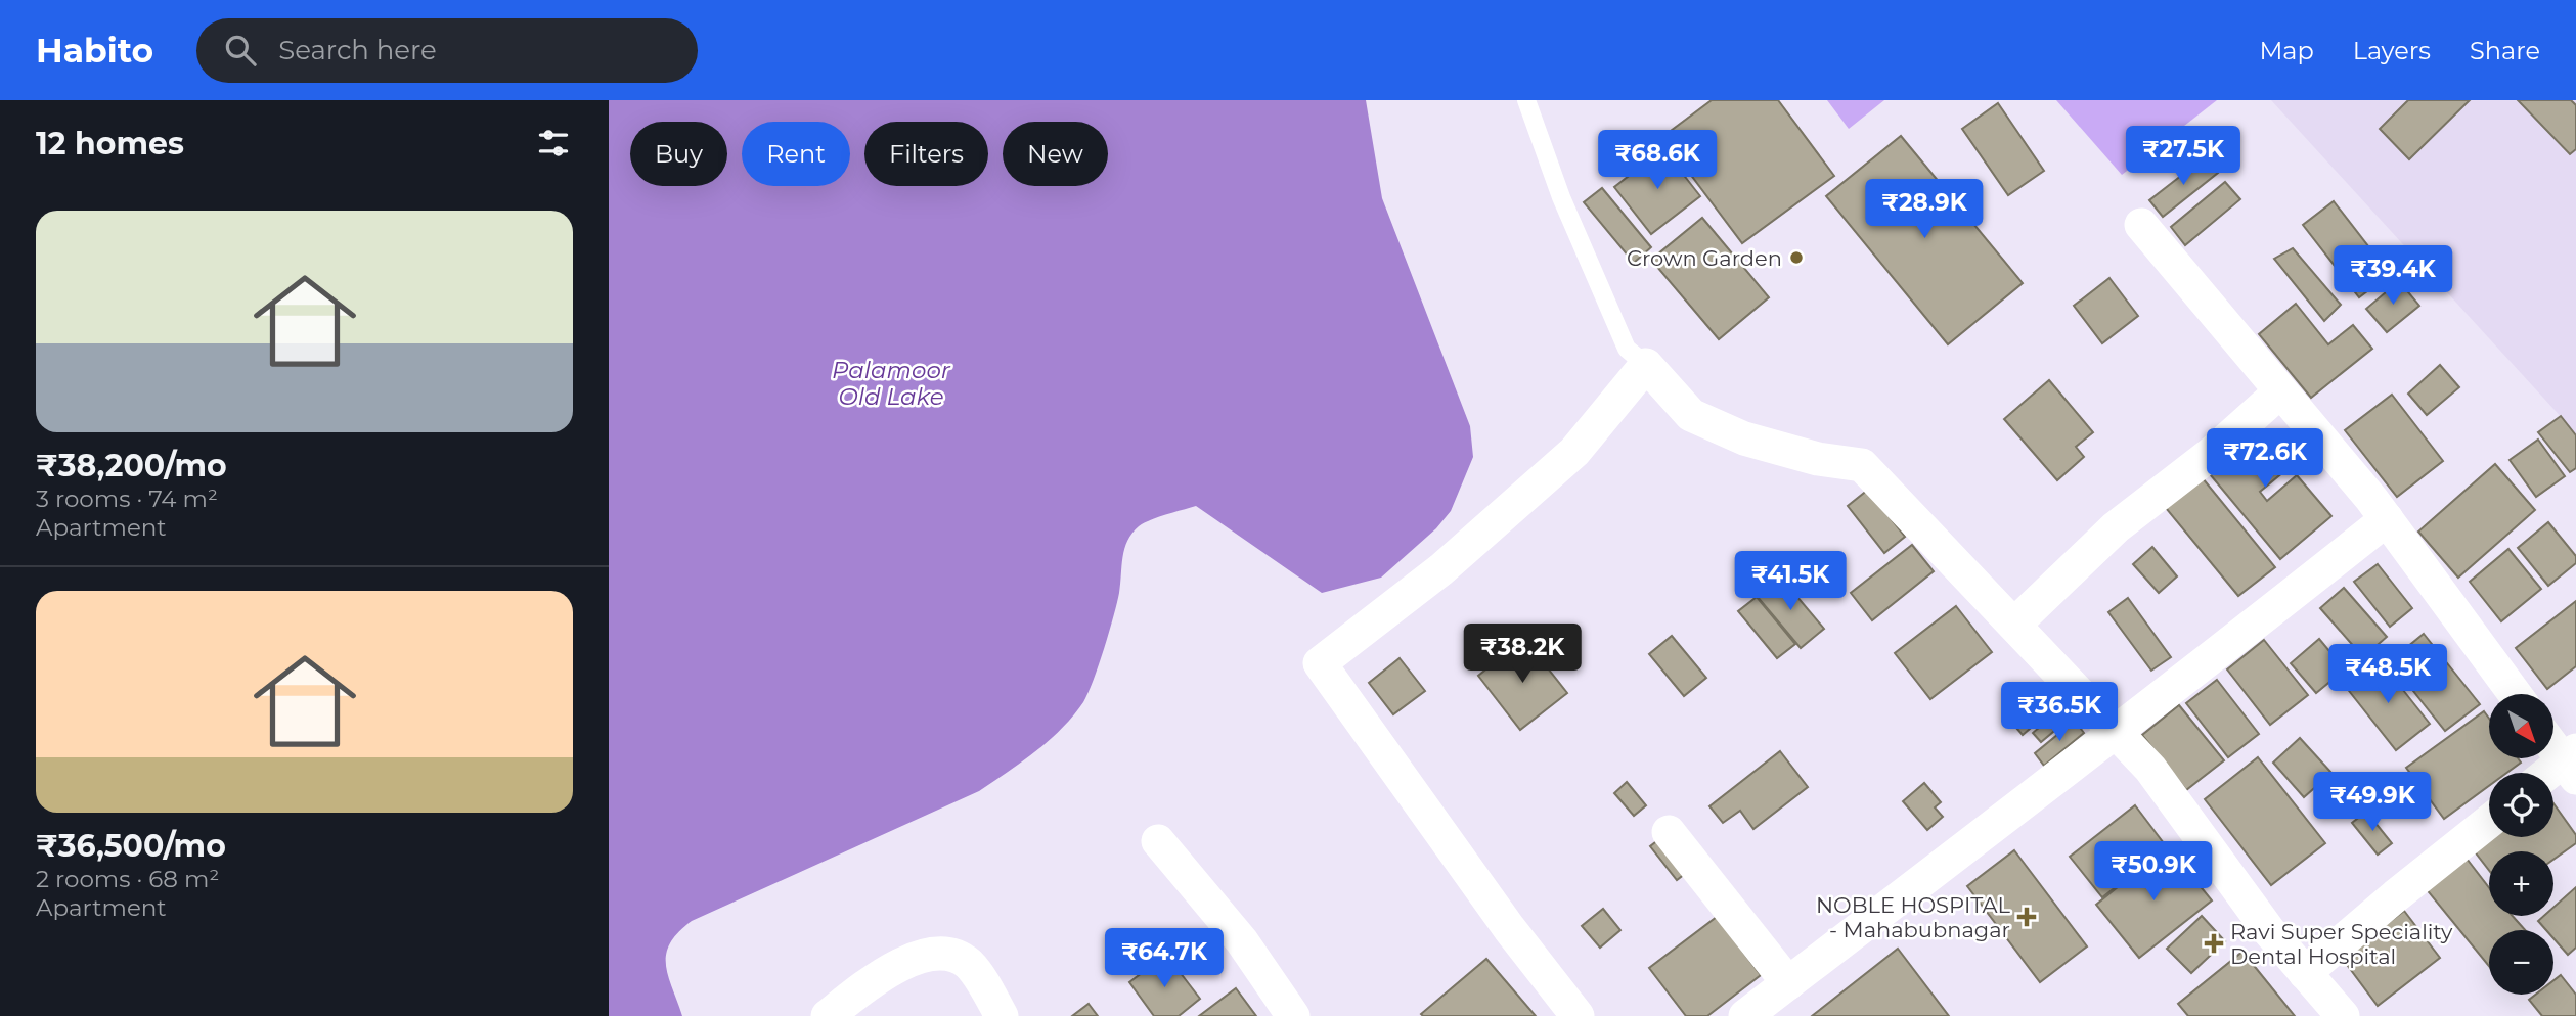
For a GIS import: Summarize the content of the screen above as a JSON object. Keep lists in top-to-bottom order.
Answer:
{
  "water": ["Palamoor Old Lake"],
  "places": {
    "other": ["Crown Garden"],
    "health": ["NOBLE HOSPITAL - Mahabubnagar", "Ravi Super Speciality Dental Hospital"]
  },
  "north": "bottom right",
  "page": {
    "header": "Habito",
    "search": "Search here",
    "nav": ["Map", "Layers", "Share"],
    "heading": "12 homes",
    "chip": [
      "Buy",
      "Rent",
      "Filters",
      "New"
    ],
    "price": [
      "₹27.5K",
      "₹68.6K",
      "₹28.9K",
      "₹39.4K",
      "₹72.6K",
      "₹41.5K",
      "₹38.2K",
      "₹48.5K",
      "₹36.5K",
      "₹49.9K",
      "₹50.9K",
      "₹64.7K"
    ],
    "list": [
      {
        "name": "₹38,200/mo",
        "note": "3 rooms · 74 m² · Apartment"
      },
      {
        "name": "₹36,500/mo",
        "note": "2 rooms · 68 m² · Apartment"
      }
    ],
    "map_buttons": ["+", "−"]
  }
}
